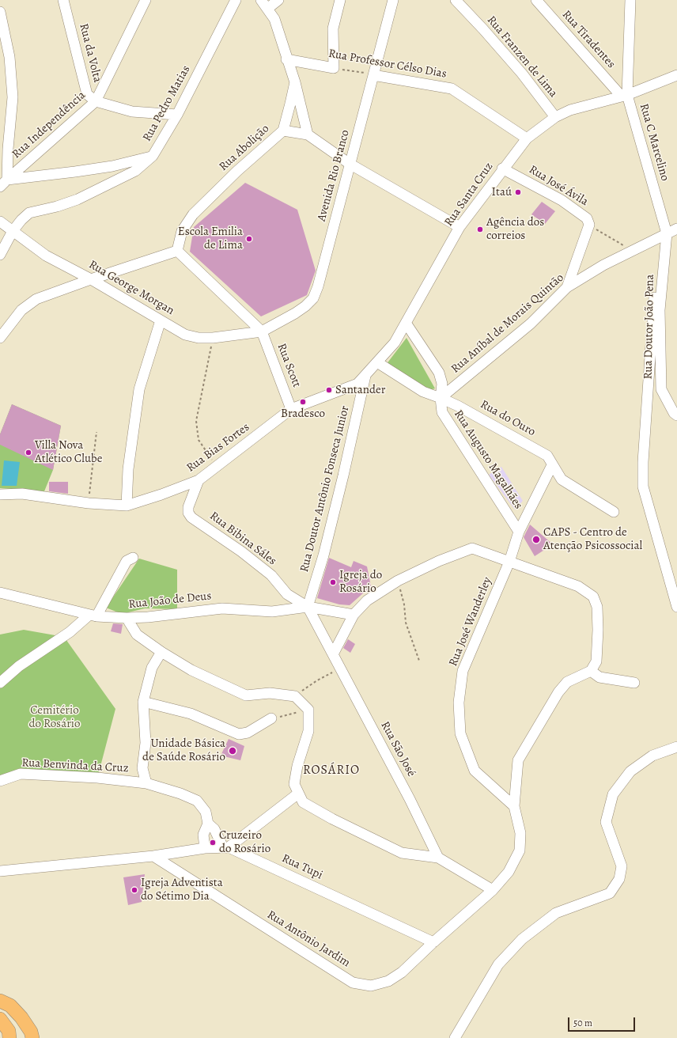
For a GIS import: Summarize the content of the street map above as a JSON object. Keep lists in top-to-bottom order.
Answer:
{
  "streets": {
    "street": [
      "Rua Tiradentes",
      "Rua da Volta",
      "Rua Franzen de Lima",
      "Rua Professor Célso Dias",
      "Rua Pedro Matias",
      "Rua Independência",
      "Rua C Marcelino",
      "Rua Abolição",
      "Avenida Rio Branco",
      "Rua José Ávila",
      "Rua Santa Cruz",
      "Rua George Morgan",
      "Rua Aníbal de Morais Quintão",
      "Rua Doutor João Pena",
      "Rua Scott",
      "Rua do Ouro",
      "Rua Bias Fortes",
      "Rua Augusto Magalhães",
      "Rua Doutor Antônio Fonseca Junior",
      "Rua Bibina Sáles",
      "Rua João de Deus",
      "Rua José Wanderley",
      "Rua São José",
      "Rua Benvinda da Cruz",
      "Rua Tupi",
      "Rua Antônio Jardim"
    ]
  },
  "crossings": [
    ["Rua Tiradentes", "Rua C Marcelino"],
    ["Rua Tiradentes", "Rua Santa Cruz"],
    ["Rua da Volta", "Rua Independência"],
    ["Rua Franzen de Lima", "Rua Santa Cruz"],
    ["Rua Professor Célso Dias", "Avenida Rio Branco"],
    ["Rua Professor Célso Dias", "Rua Santa Cruz"],
    ["Rua Pedro Matias", "Rua Independência"],
    ["Rua C Marcelino", "Rua Santa Cruz"],
    ["Rua C Marcelino", "Rua Aníbal de Morais Quintão"],
    ["Rua C Marcelino", "Rua Doutor João Pena"],
    ["Avenida Rio Branco", "Rua George Morgan"],
    ["Avenida Rio Branco", "Rua Scott"],
    ["Rua José Ávila", "Rua Santa Cruz"],
    ["Rua José Ávila", "Rua Aníbal de Morais Quintão"],
    ["Rua Santa Cruz", "Rua do Ouro"],
    ["Rua Santa Cruz", "Rua Bias Fortes"],
    ["Rua Santa Cruz", "Rua Augusto Magalhães"],
    ["Rua George Morgan", "Rua Scott"],
    ["Rua Aníbal de Morais Quintão", "Rua Doutor João Pena"],
    ["Rua Aníbal de Morais Quintão", "Rua do Ouro"],
    ["Rua Aníbal de Morais Quintão", "Rua Augusto Magalhães"],
    ["Rua Scott", "Rua Bias Fortes"],
    ["Rua do Ouro", "Rua Bias Fortes"],
    ["Rua do Ouro", "Rua Augusto Magalhães"],
    ["Rua Bias Fortes", "Rua Doutor Antônio Fonseca Junior"],
    ["Rua Bias Fortes", "Rua Bibina Sáles"],
    ["Rua Doutor Antônio Fonseca Junior", "Rua Bibina Sáles"],
    ["Rua Doutor Antônio Fonseca Junior", "Rua João de Deus"],
    ["Rua Doutor Antônio Fonseca Junior", "Rua São José"],
    ["Rua Bibina Sáles", "Rua João de Deus"],
    ["Rua Bibina Sáles", "Rua São José"],
    ["Rua João de Deus", "Rua São José"],
    ["Rua José Wanderley", "Rua Antônio Jardim"],
    ["Rua Benvinda da Cruz", "Rua Tupi"],
    ["Rua Tupi", "Rua Antônio Jardim"]
  ],
  "districts": ["ROSÁRIO"],
  "parks": ["Cemitério do Rosário"],
  "places": [
    "Itaú",
    "Agência dos correios",
    "Escola Emilia de Lima",
    "Santander",
    "Bradesco",
    "Villa Nova Atlético Clube",
    "CAPS - Centro de Atenção Psicossocial",
    "Igreja do Rosário",
    "Unidade Básica de Saúde Rosário",
    "Cruzeiro do Rosário",
    "Igreja Adventista do Sétimo Dia"
  ],
  "scale_bar": "50 m"
}
